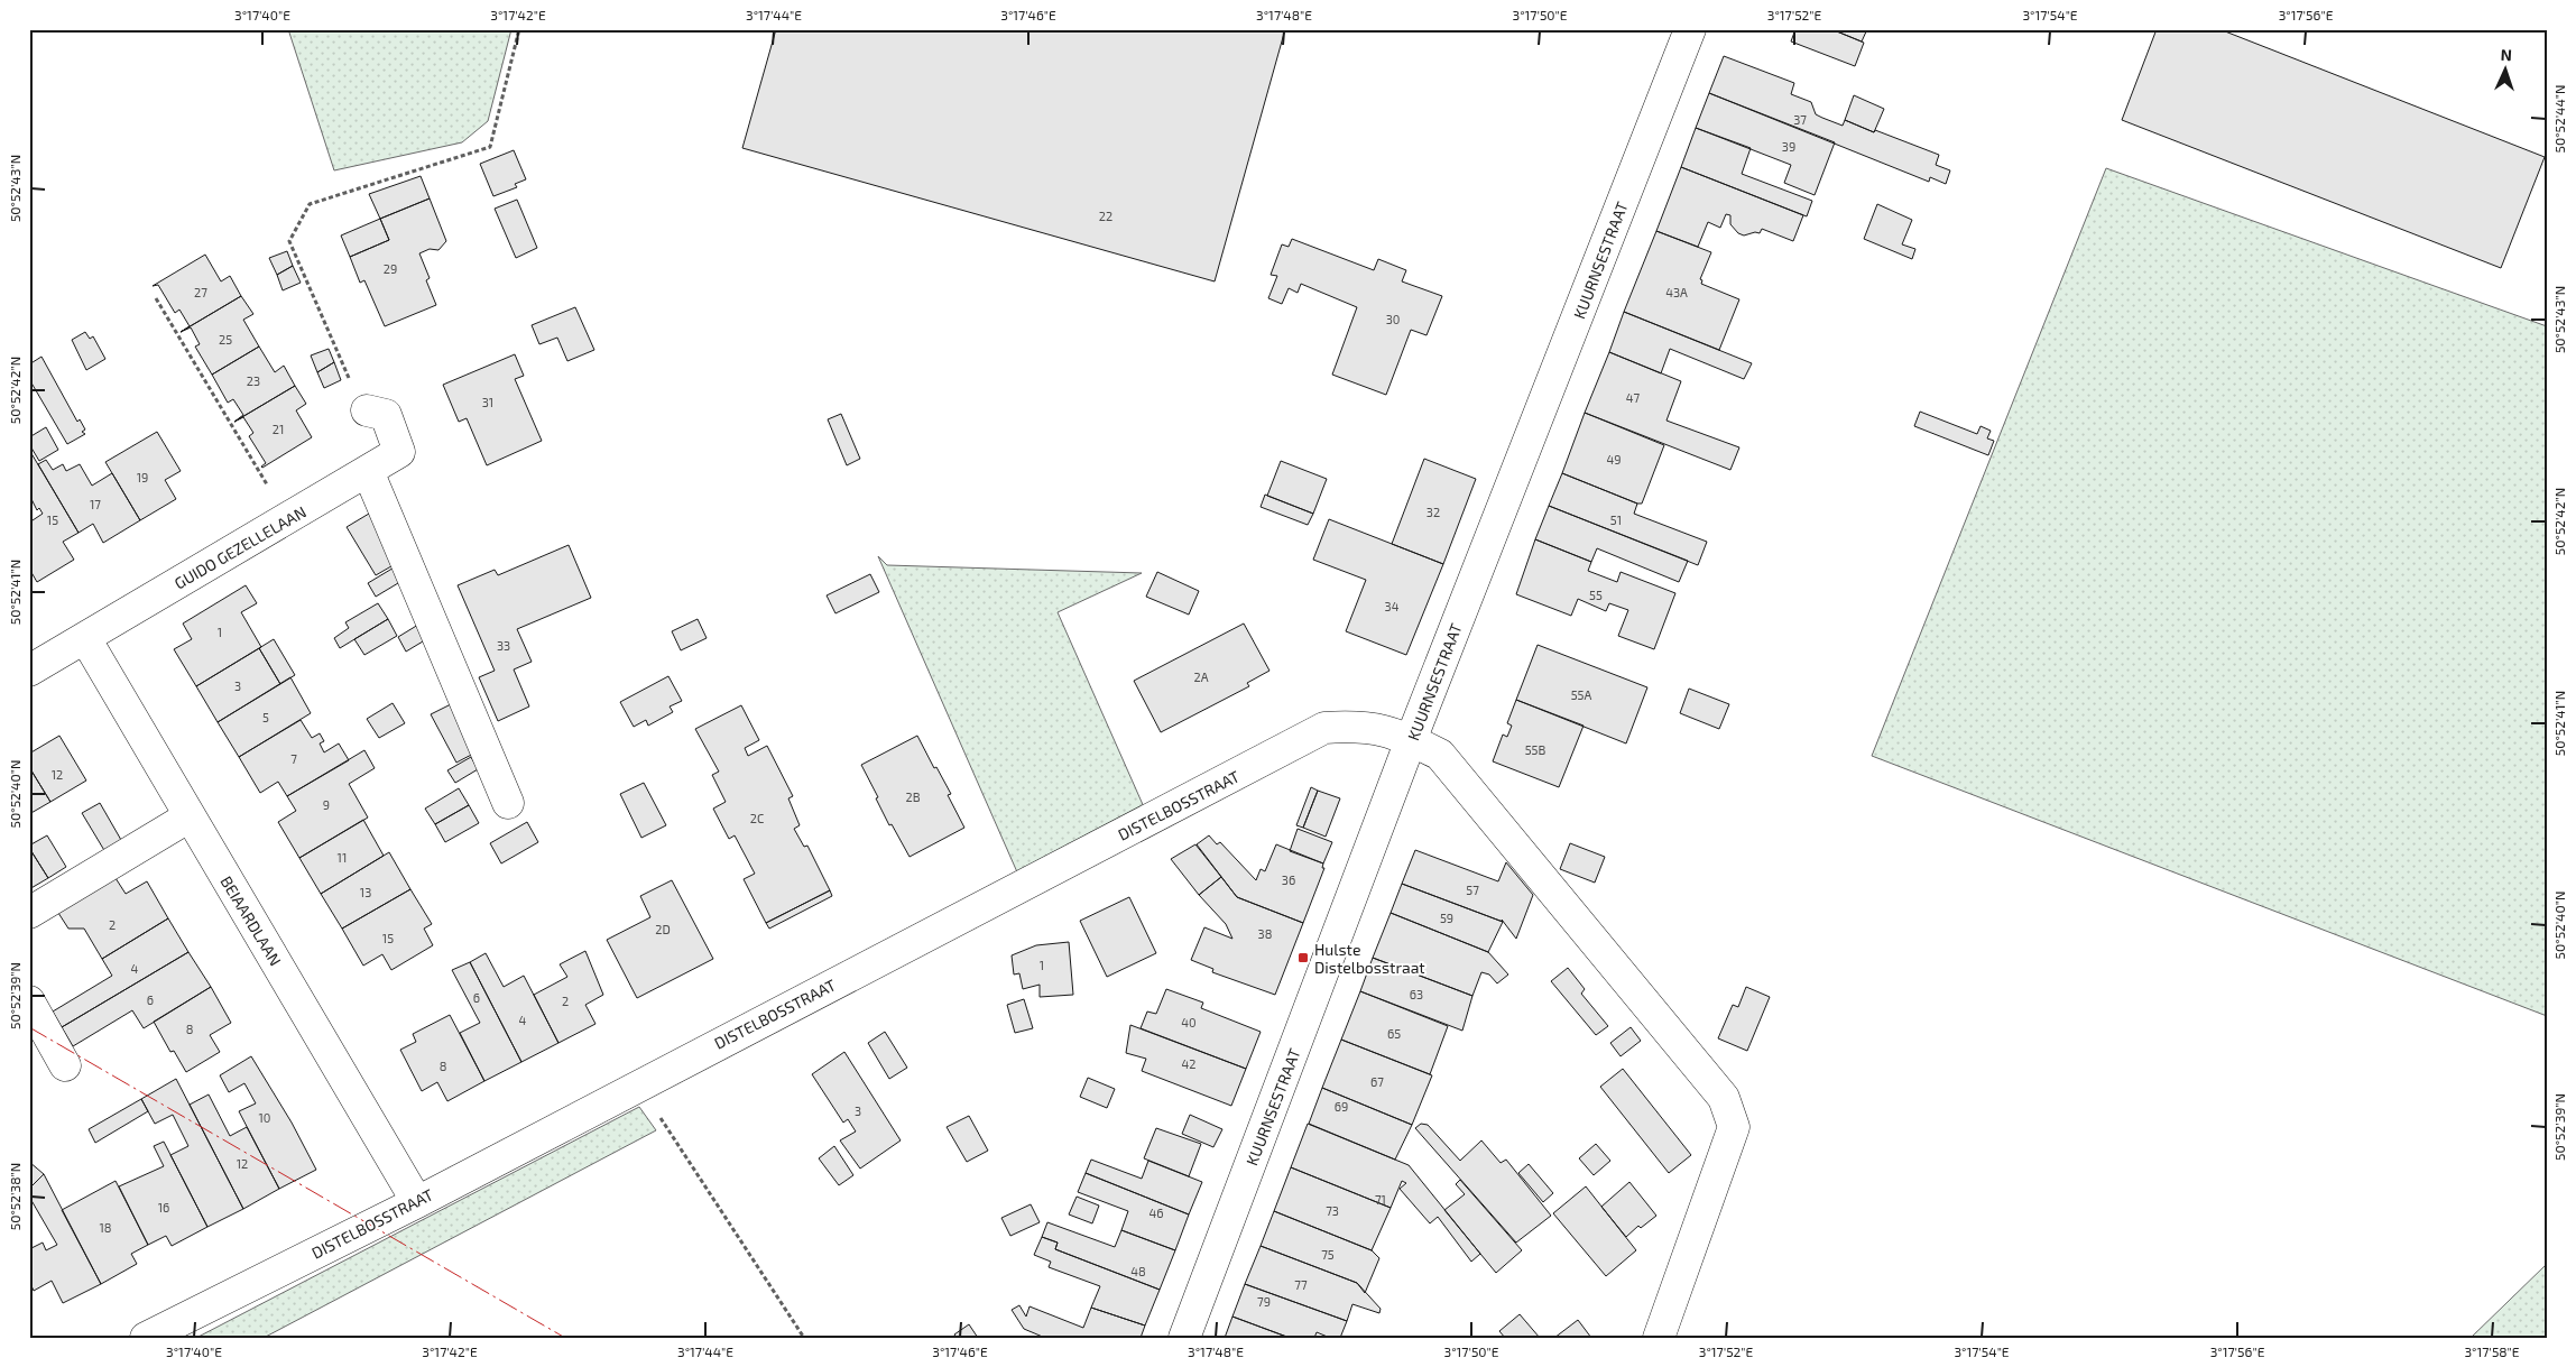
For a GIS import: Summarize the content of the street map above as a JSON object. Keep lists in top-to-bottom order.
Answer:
{
  "streets": {
    "street": [
      "KUURNSESTRAAT",
      "GUIDO GEZELLELAAN",
      "DISTELBOSSTRAAT",
      "BEIAARDLAAN"
    ]
  },
  "crossings": [
    ["KUURNSESTRAAT", "DISTELBOSSTRAAT"],
    ["GUIDO GEZELLELAAN", "BEIAARDLAAN"],
    ["DISTELBOSSTRAAT", "BEIAARDLAAN"]
  ],
  "places": {
    "transit": ["Hulste Distelbosstraat"]
  },
  "house_numbers": [
    "37",
    "39",
    "22",
    "29",
    "27",
    "43A",
    "30",
    "25",
    "23",
    "47",
    "31",
    "21",
    "49",
    "19",
    "17",
    "32",
    "15",
    "51",
    "55",
    "34",
    "1",
    "33",
    "2A",
    "3",
    "55A",
    "5",
    "55B",
    "7",
    "12",
    "2B",
    "9",
    "2C",
    "11",
    "36",
    "57",
    "13",
    "59",
    "2",
    "2D",
    "38",
    "15",
    "1",
    "4",
    "63",
    "6",
    "6",
    "2",
    "4",
    "40",
    "8",
    "65",
    "42",
    "8",
    "67",
    "69",
    "3",
    "10",
    "12",
    "71",
    "16",
    "73",
    "46",
    "18",
    "75",
    "48",
    "77",
    "79"
  ],
  "north": "top",
  "coordinates": [
    "3°17'40\"E",
    "3°17'42\"E",
    "3°17'44\"E",
    "3°17'46\"E",
    "3°17'48\"E",
    "3°17'50\"E",
    "3°17'52\"E",
    "3°17'54\"E",
    "3°17'56\"E",
    "50°52'44\"N",
    "50°52'43\"N",
    "50°52'42\"N",
    "50°52'41\"N",
    "50°52'40\"N",
    "50°52'39\"N",
    "50°52'38\"N",
    "3°17'58\"E"
  ]
}
